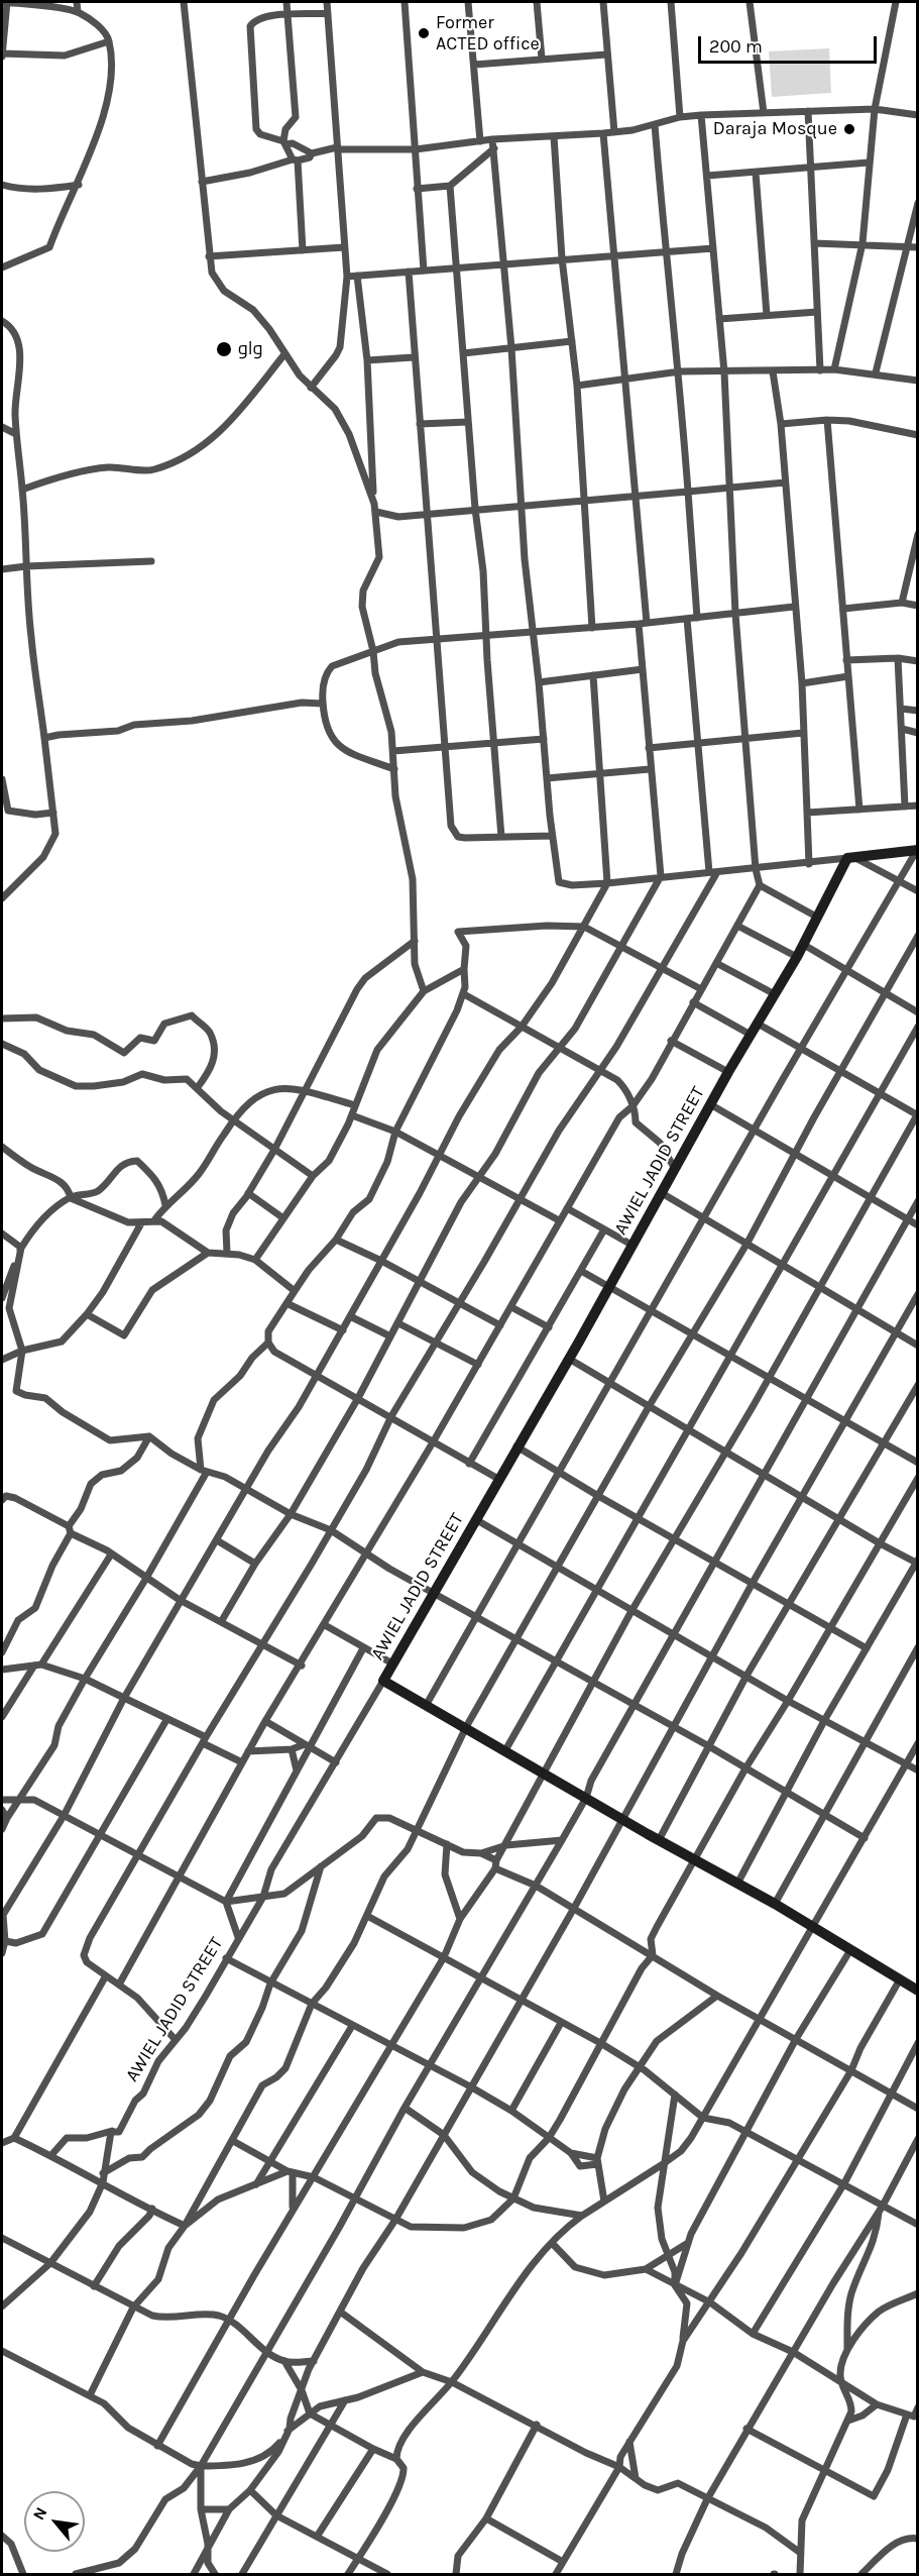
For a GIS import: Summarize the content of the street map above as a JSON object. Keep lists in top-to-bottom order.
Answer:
{
  "streets": {
    "street": ["AWIEL JADID STREET"]
  },
  "places": ["Former ACTED office", "Daraja Mosque", "واو"],
  "scale_bar": "200 m",
  "north": "top left"
}
